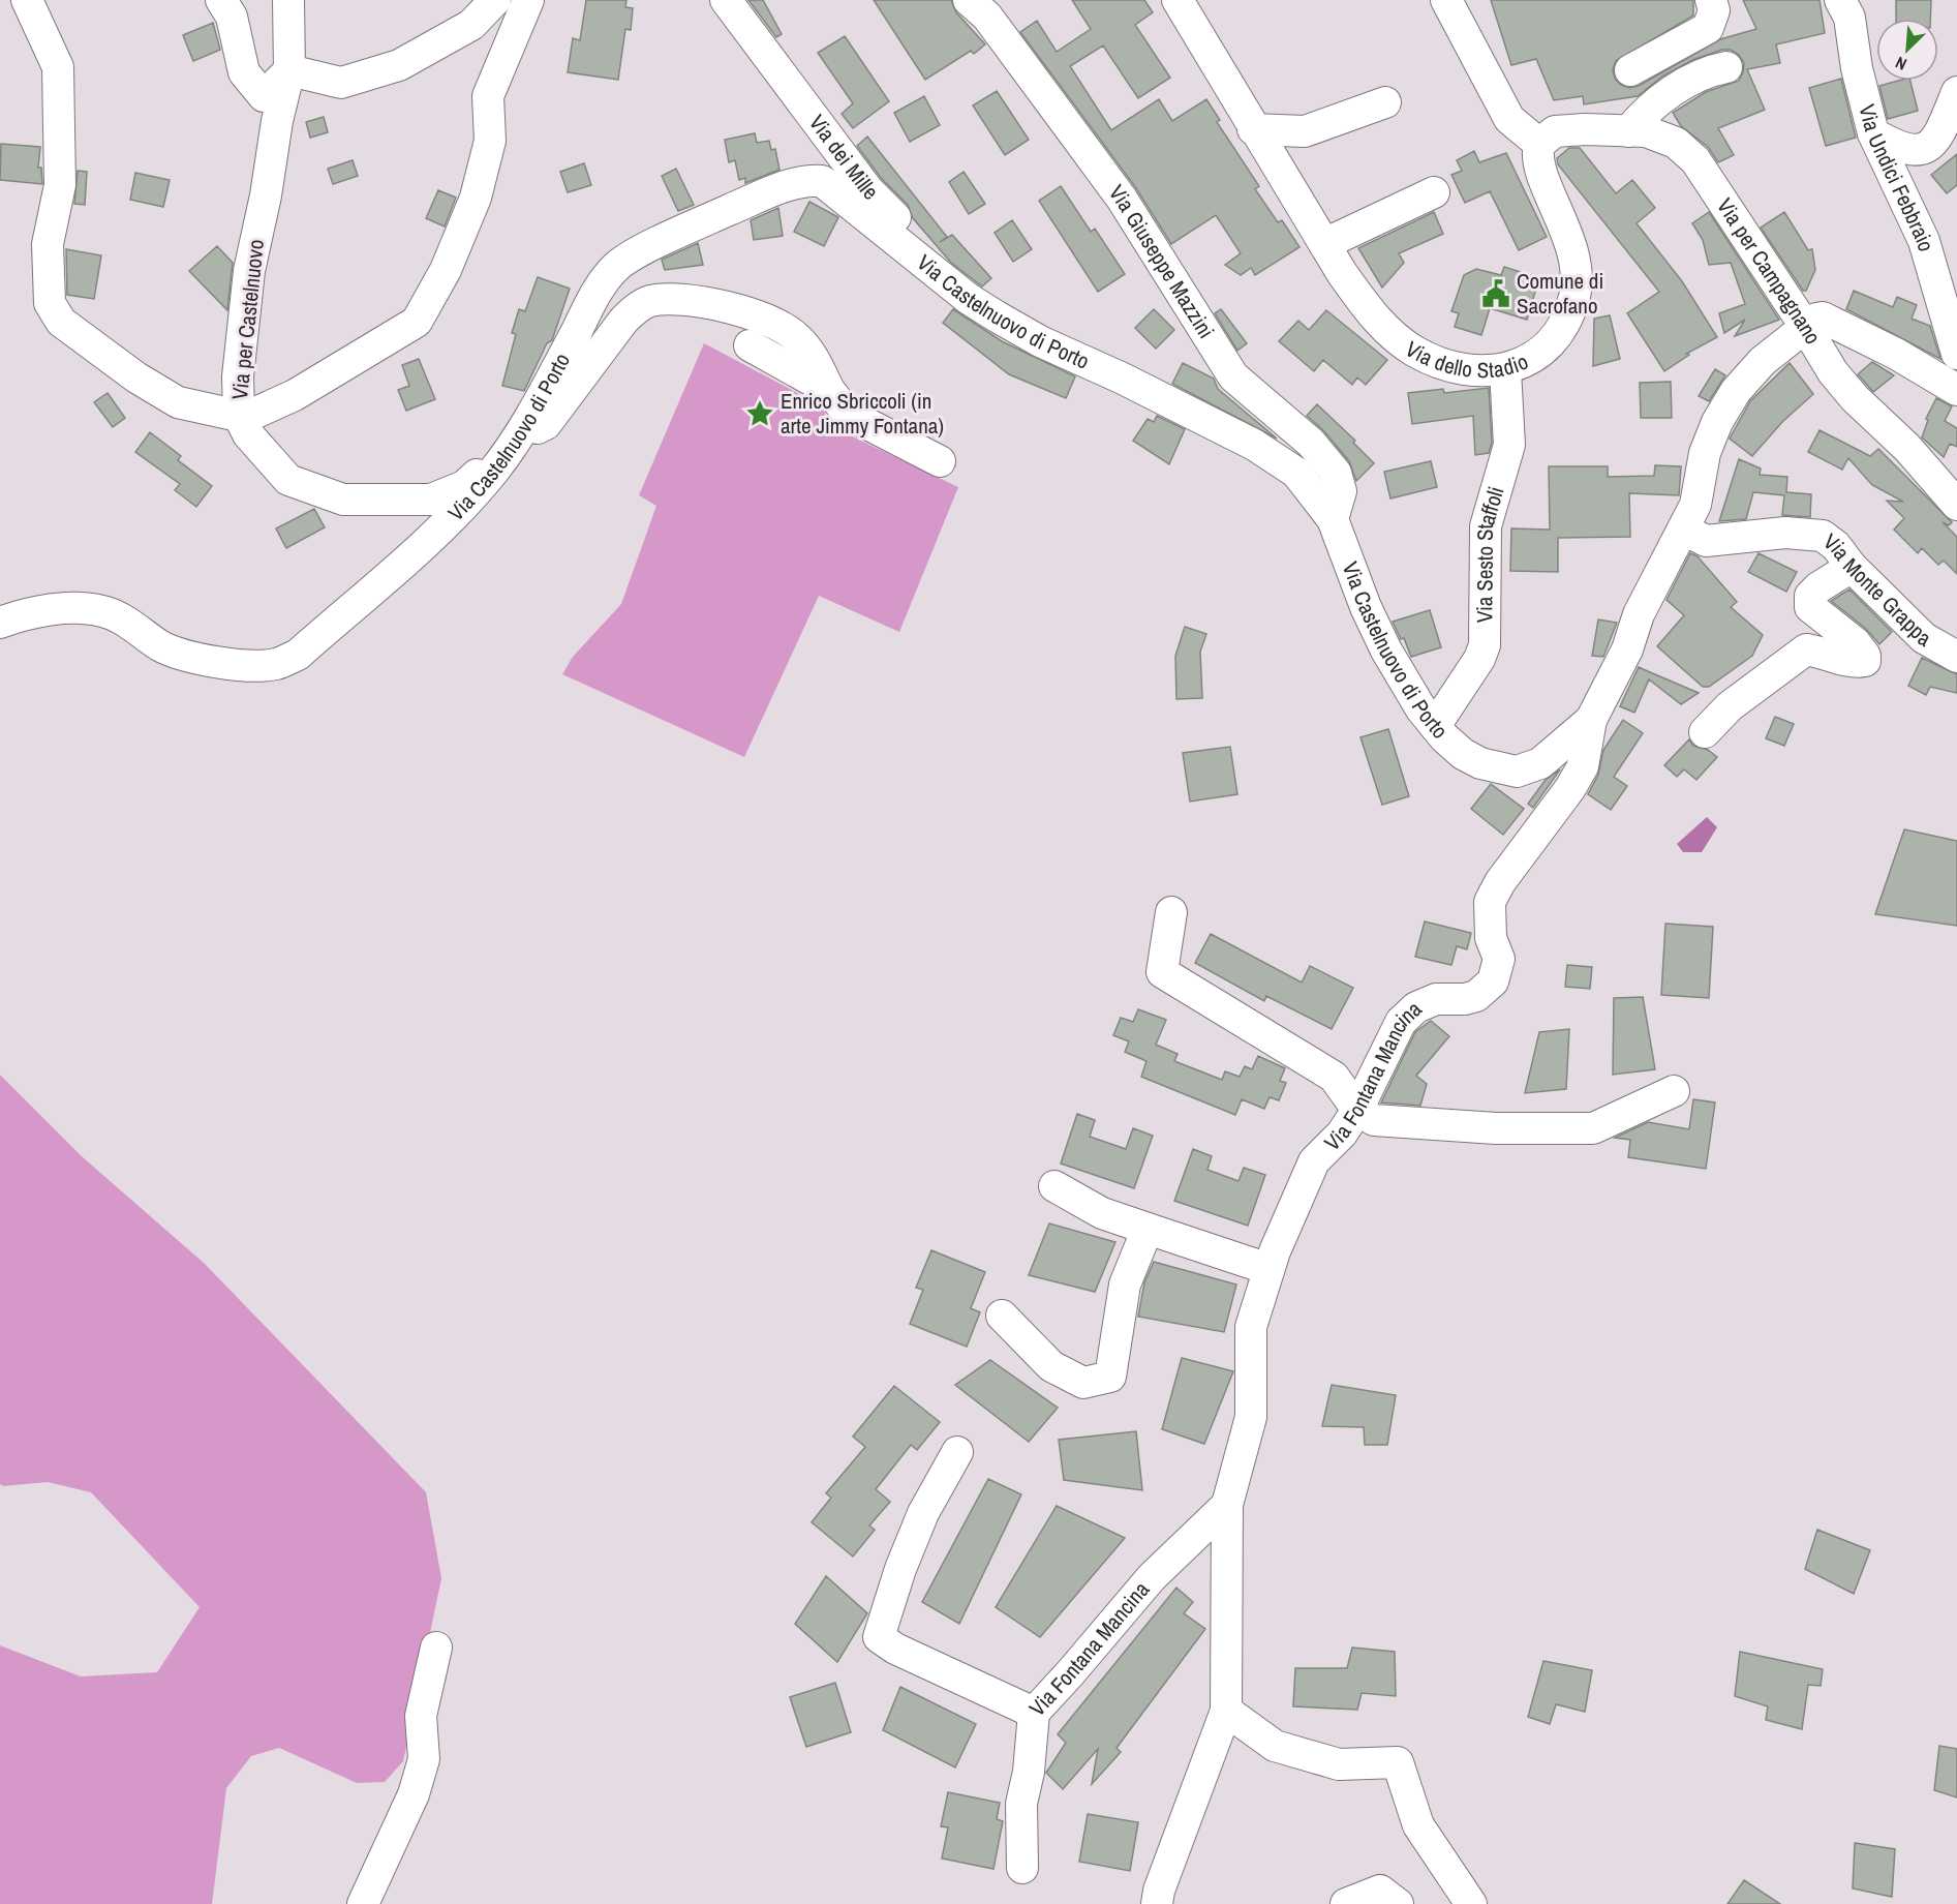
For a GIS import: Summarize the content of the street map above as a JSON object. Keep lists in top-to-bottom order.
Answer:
{
  "streets": {
    "street": [
      "Via dei Mille",
      "Via Undici Febbraio",
      "Via Giuseppe Mazzini",
      "Via per Campagnano",
      "Via Castelnuovo di Porto",
      "Via per Castelnuovo",
      "Via dello Stadio",
      "Via Sesto Staffoli",
      "Via Monte Grappa",
      "Via Fontana Mancina"
    ]
  },
  "crossings": [
    ["Via dei Mille", "Via Castelnuovo di Porto"],
    ["Via Giuseppe Mazzini", "Via Castelnuovo di Porto"],
    ["Via per Campagnano", "Via Castelnuovo di Porto"],
    ["Via per Campagnano", "Via dello Stadio"],
    ["Via Castelnuovo di Porto", "Via per Castelnuovo"],
    ["Via Castelnuovo di Porto", "Via Sesto Staffoli"],
    ["Via Castelnuovo di Porto", "Via Monte Grappa"],
    ["Via Castelnuovo di Porto", "Via Fontana Mancina"],
    ["Via dello Stadio", "Via Sesto Staffoli"]
  ],
  "places": {
    "public building": ["Comune di Sacrofano"],
    "place": ["Enrico Sbriccoli (in arte Jimmy Fontana)"]
  },
  "north": "bottom left"
}
